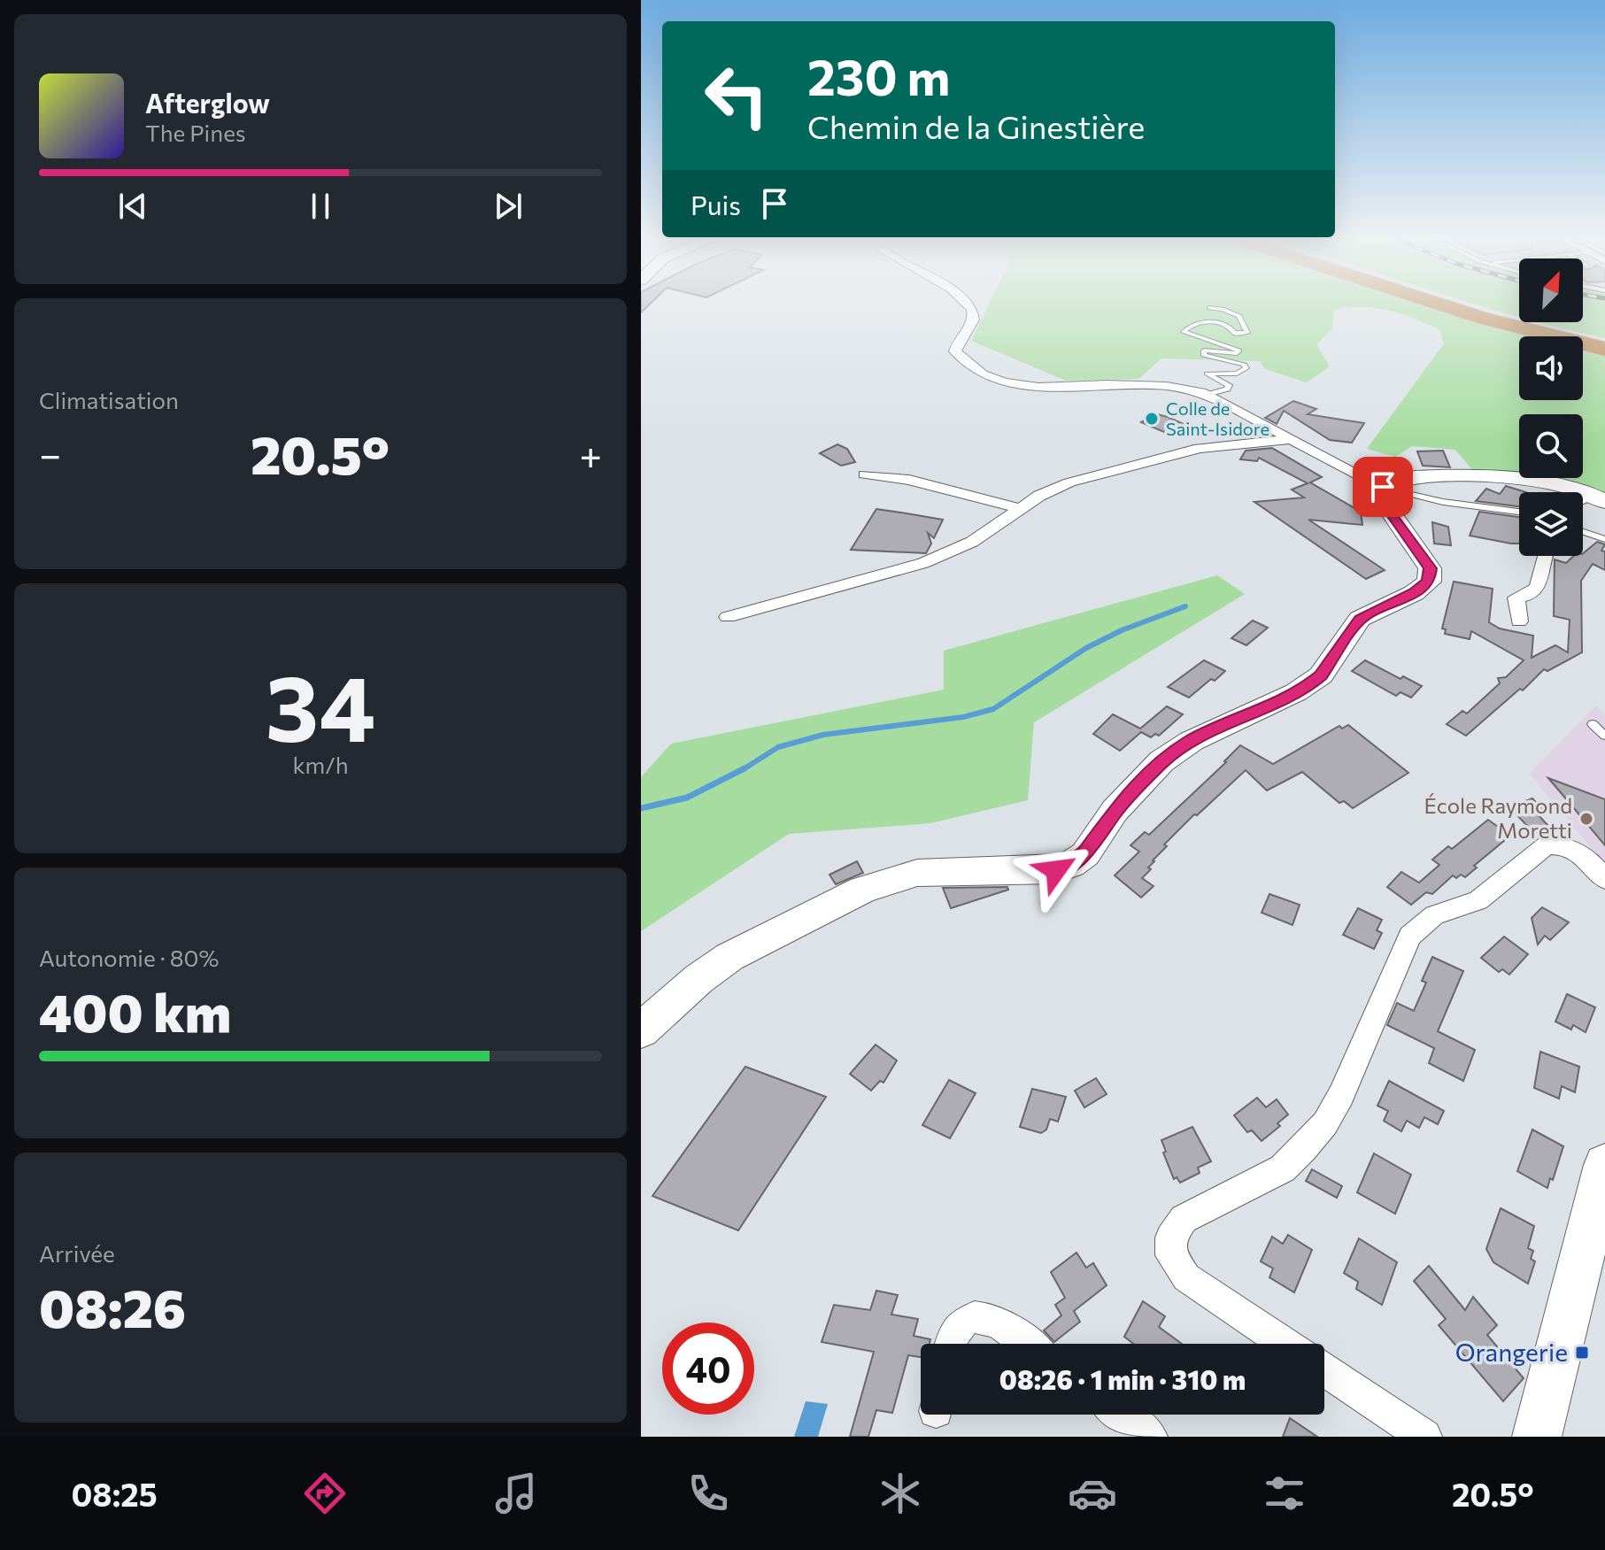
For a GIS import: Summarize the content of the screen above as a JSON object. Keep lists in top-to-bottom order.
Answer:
{
  "places": {
    "other": ["Colle de Saint-Isidore", "École Raymond Moretti"],
    "transit": ["Orangerie"]
  },
  "north": "top right",
  "page": {
    "turn": ["230 m", "Chemin de la Ginestière"],
    "song": ["Afterglow", "The Pines"],
    "then": "Puis",
    "tile": [
      "Climatisation",
      ["34", "km/h"],
      ["Autonomie · 80%", "400 km"],
      ["Arrivée", "08:26"]
    ],
    "heat": ["−", "20.5°", "+"],
    "limit": "40",
    "trip": "08:26 · 1 min · 310 m",
    "tabs": ["08:25", "20.5°"]
  }
}
